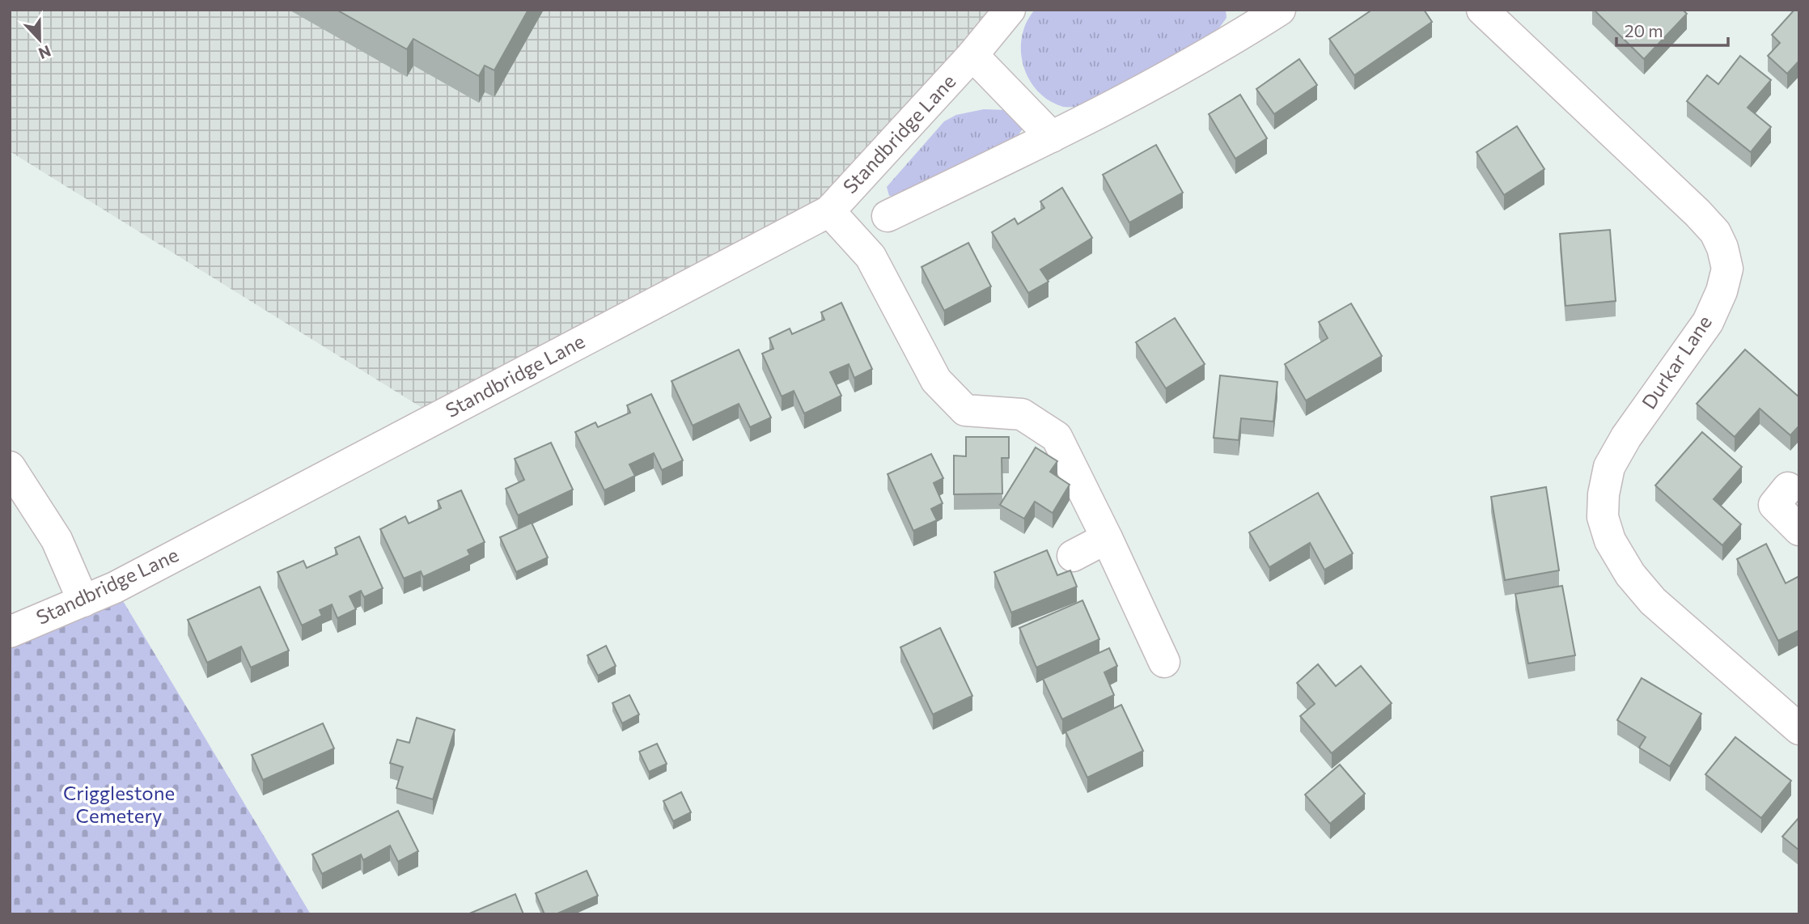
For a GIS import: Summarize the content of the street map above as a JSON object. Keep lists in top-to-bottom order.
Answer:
{
  "streets": {
    "street": ["Standbridge Lane", "Durkar Lane"]
  },
  "parks": ["Crigglestone Cemetery"],
  "scale_bar": "20 m",
  "north": "bottom"
}
